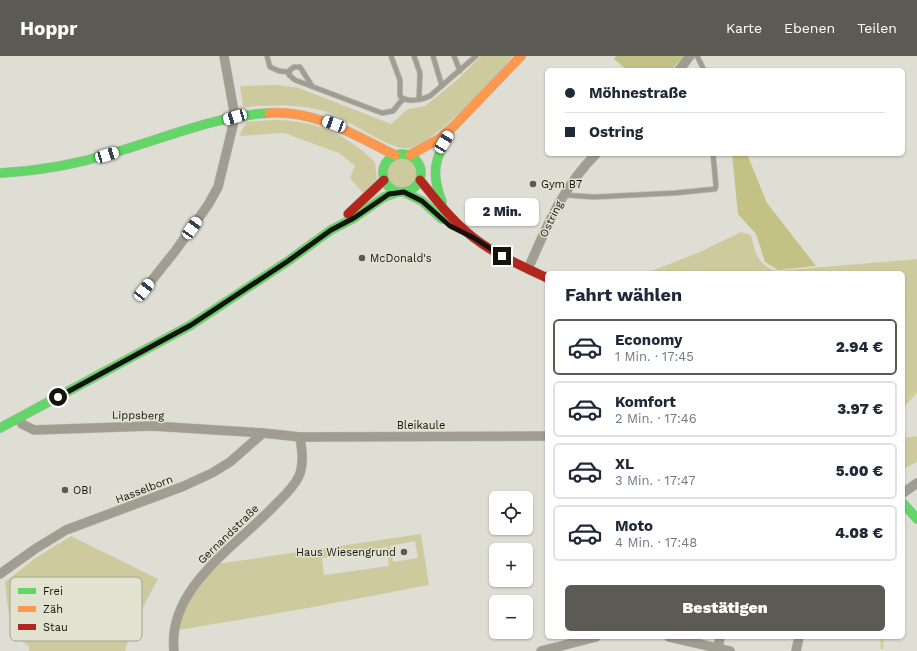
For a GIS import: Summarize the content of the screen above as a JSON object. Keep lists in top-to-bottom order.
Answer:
{
  "streets": {
    "street": [
      "Ostring",
      "Lippsberg",
      "Bleikaule",
      "Hasselborn",
      "Gernandstraße"
    ]
  },
  "crossings": [
    ["Lippsberg", "Hasselborn"],
    ["Bleikaule", "Gernandstraße"]
  ],
  "places": [
    "Gym B7",
    "McDonald's",
    "OBI",
    "Haus Wiesengrund"
  ],
  "legend": ["Frei", "Zäh", "Stau"],
  "page": {
    "header": "Hoppr",
    "nav": ["Karte", "Ebenen", "Teilen"],
    "banner": ["Möhnestraße", "Ostring"],
    "bubble": "2 Min.",
    "heading": "Fahrt wählen",
    "list": [
      {
        "name": "Economy",
        "note": "1 Min. · 17:45",
        "value": "2.94 €"
      },
      {
        "name": "Komfort",
        "note": "2 Min. · 17:46",
        "value": "3.97 €"
      },
      {
        "name": "XL",
        "note": "3 Min. · 17:47",
        "value": "5.00 €"
      },
      {
        "name": "Moto",
        "note": "4 Min. · 17:48",
        "value": "4.08 €"
      }
    ],
    "map_buttons": ["+", "−"],
    "buttons": "Bestätigen"
  }
}
